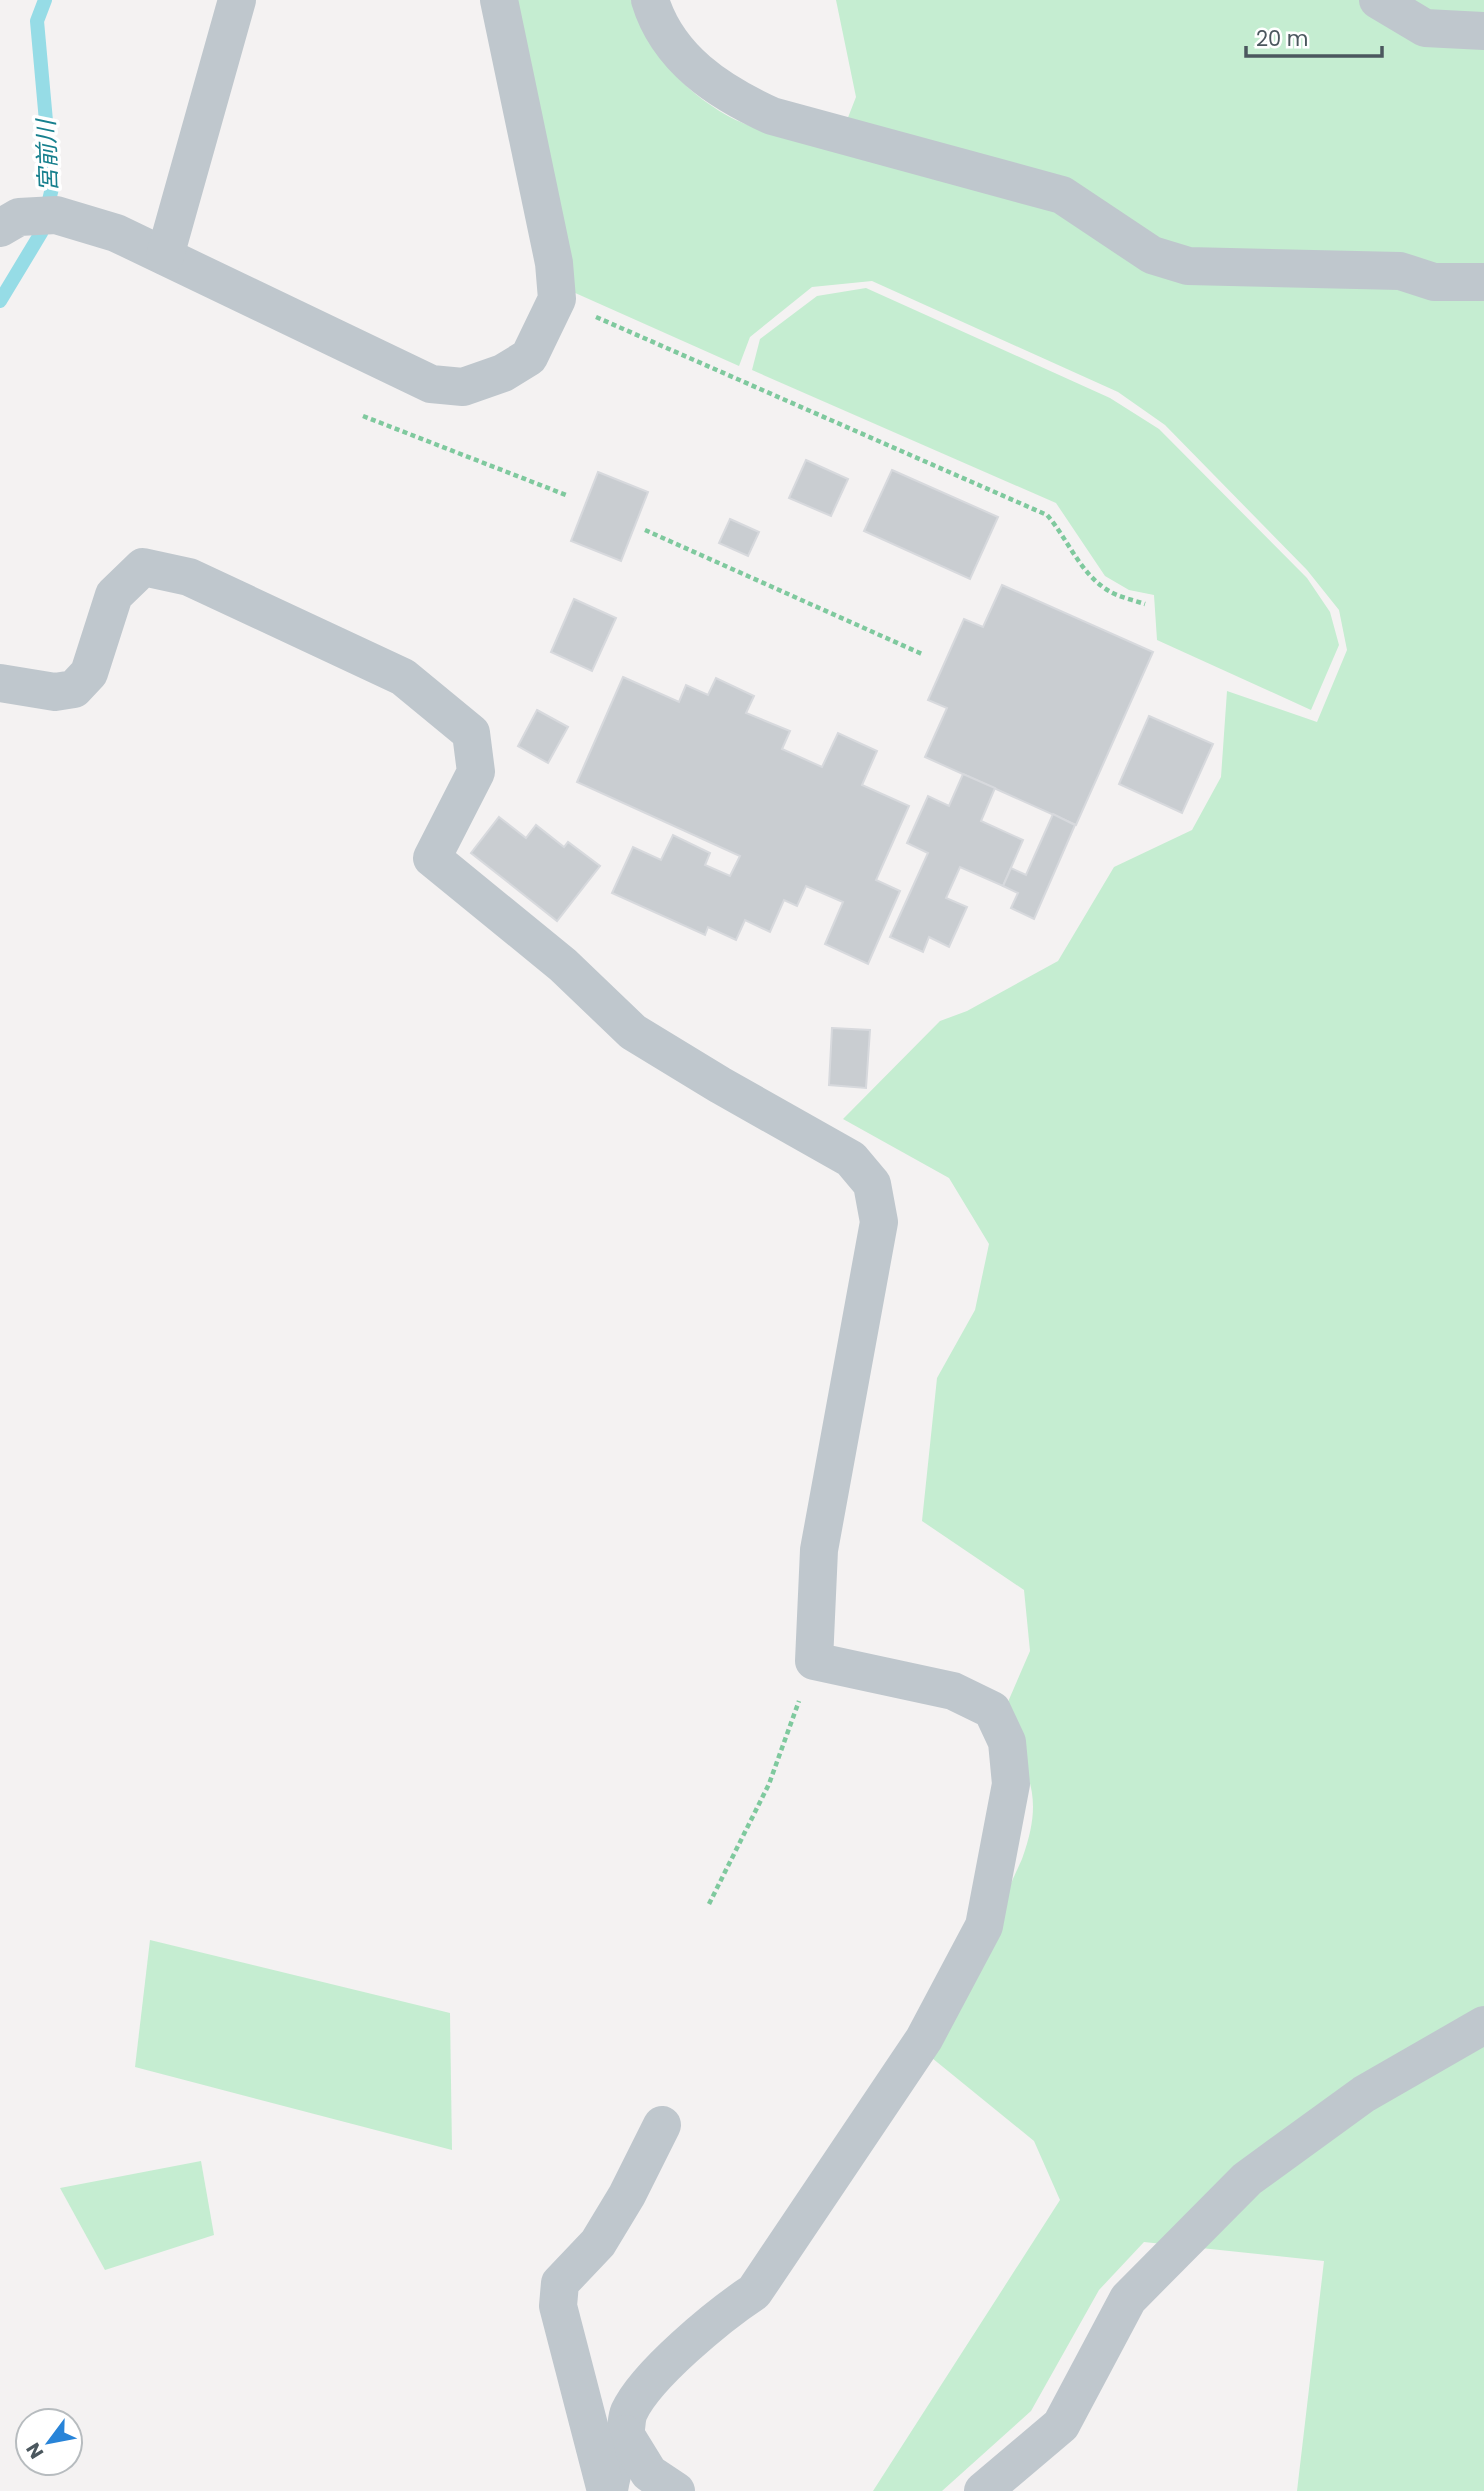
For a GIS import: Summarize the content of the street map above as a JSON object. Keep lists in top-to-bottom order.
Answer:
{
  "water": ["宮前川"],
  "scale_bar": "20 m",
  "north": "bottom left"
}
